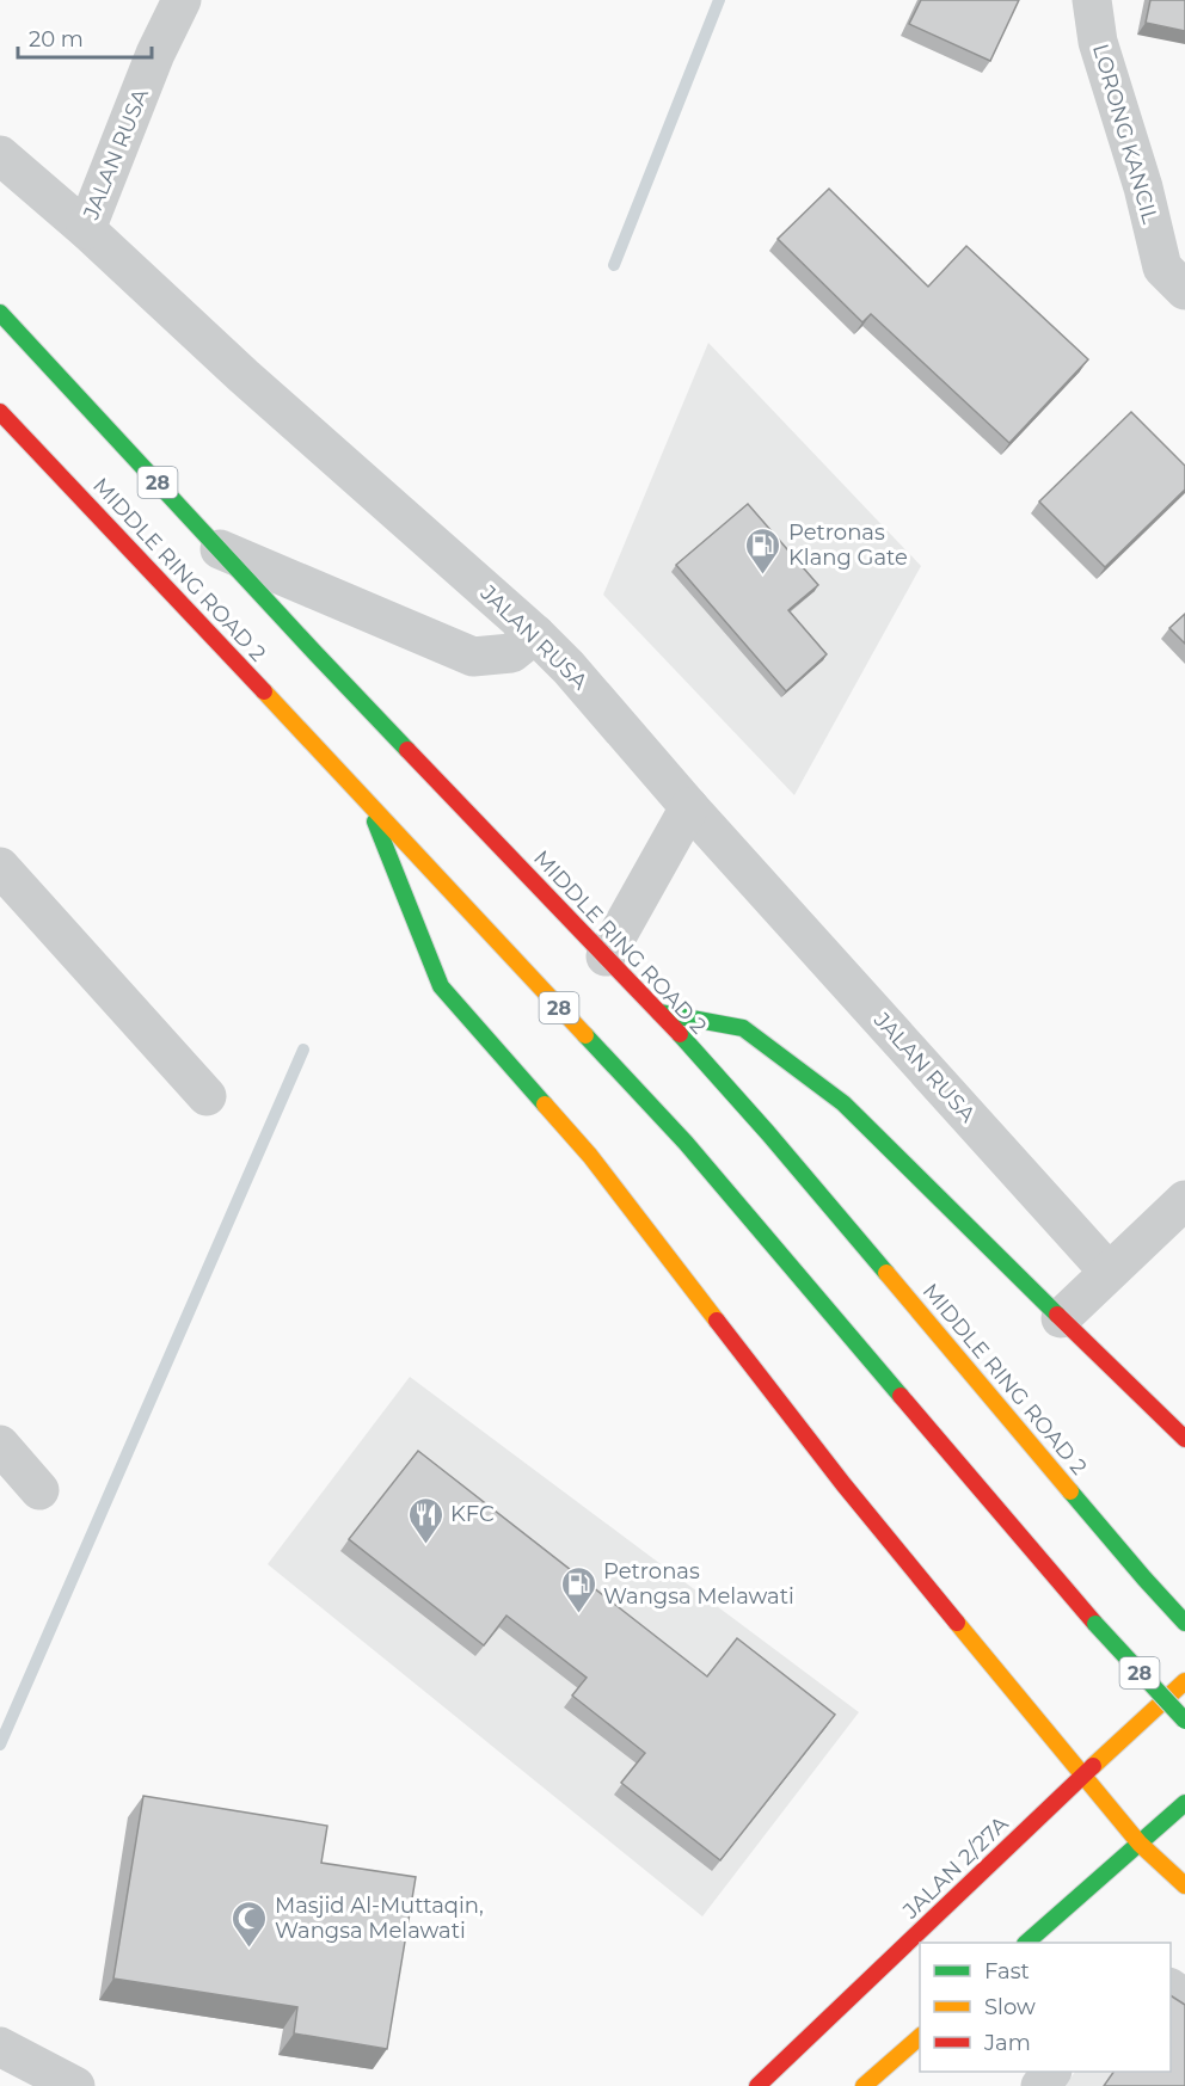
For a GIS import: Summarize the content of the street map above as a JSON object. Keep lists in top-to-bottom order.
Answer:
{
  "streets": {
    "main road": ["28", "MIDDLE RING ROAD 2", "JALAN 2/27A"],
    "street": ["LORONG KANCIL", "JALAN RUSA"]
  },
  "places": {
    "fuel station": ["Petronas Klang Gate", "Petronas Wangsa Melawati"],
    "restaurant": ["KFC"],
    "mosque": ["Masjid Al-Muttaqin, Wangsa Melawati"]
  },
  "legend": ["Fast", "Slow", "Jam"],
  "scale_bar": "20 m"
}
